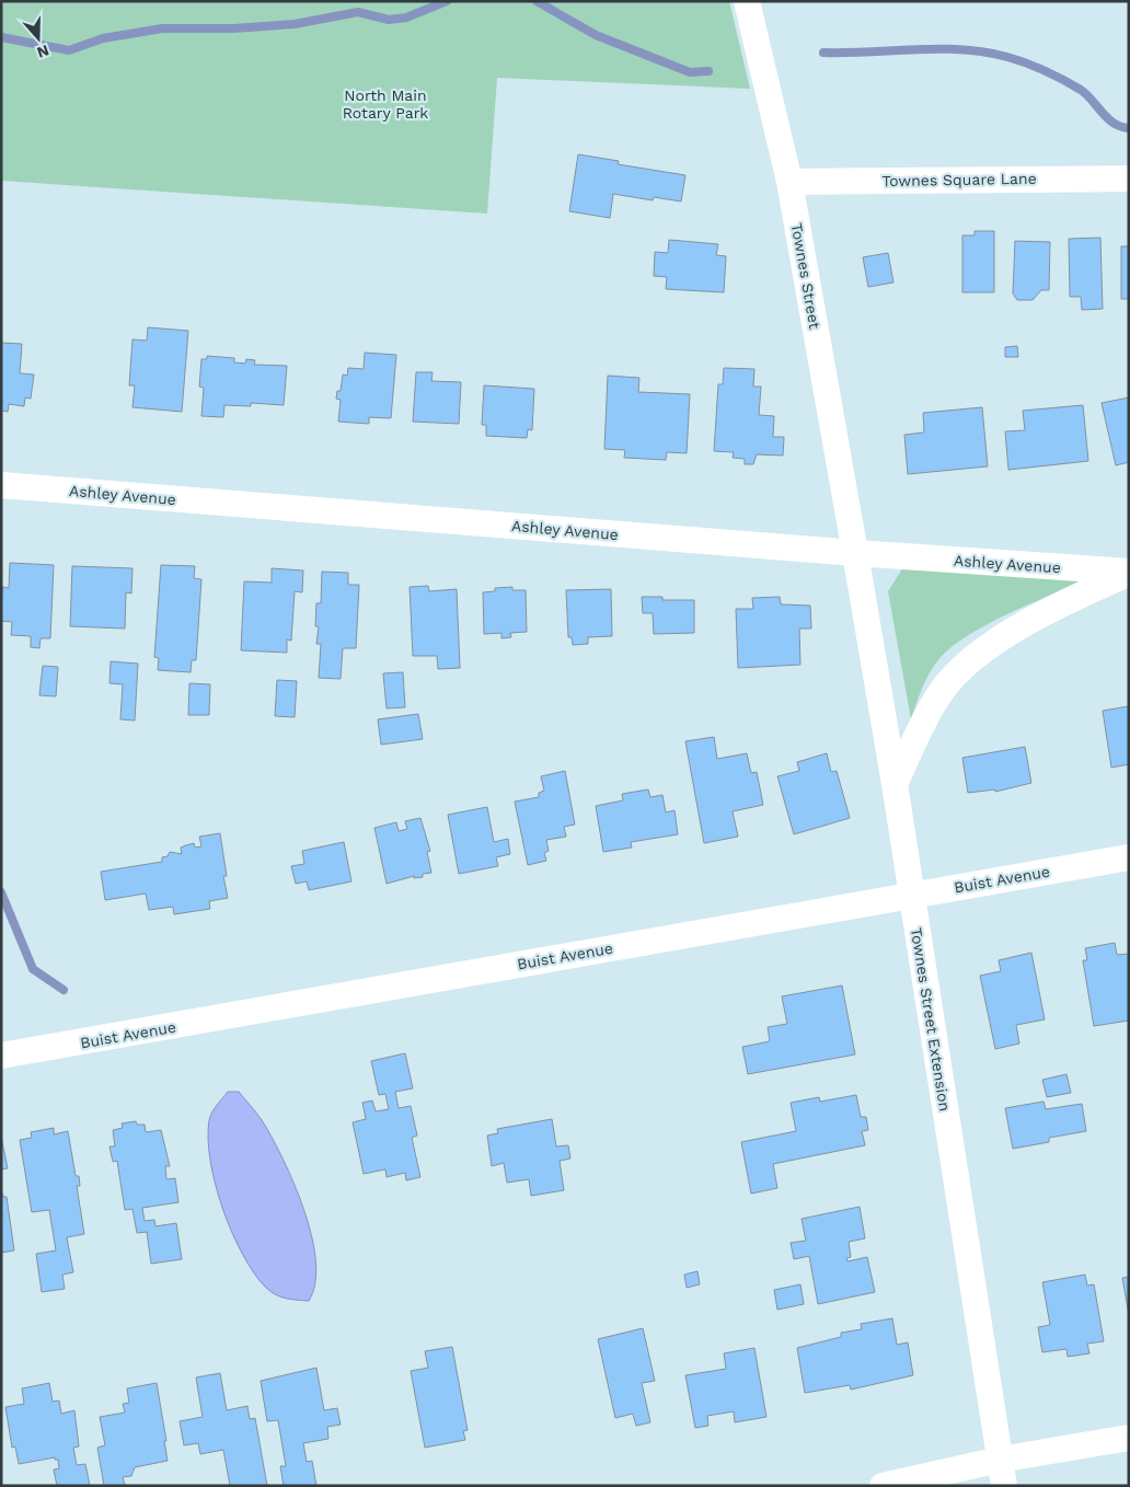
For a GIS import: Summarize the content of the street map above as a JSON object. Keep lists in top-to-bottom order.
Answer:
{
  "streets": {
    "street": [
      "Townes Square Lane",
      "Townes Street",
      "Ashley Avenue",
      "Buist Avenue",
      "Townes Street Extension"
    ]
  },
  "crossings": [
    ["Townes Square Lane", "Townes Street"],
    ["Townes Street", "Ashley Avenue"],
    ["Townes Street", "Townes Street Extension"],
    ["Ashley Avenue", "Townes Street Extension"],
    ["Buist Avenue", "Townes Street Extension"]
  ],
  "parks": ["North Main Rotary Park"],
  "north": "bottom"
}
